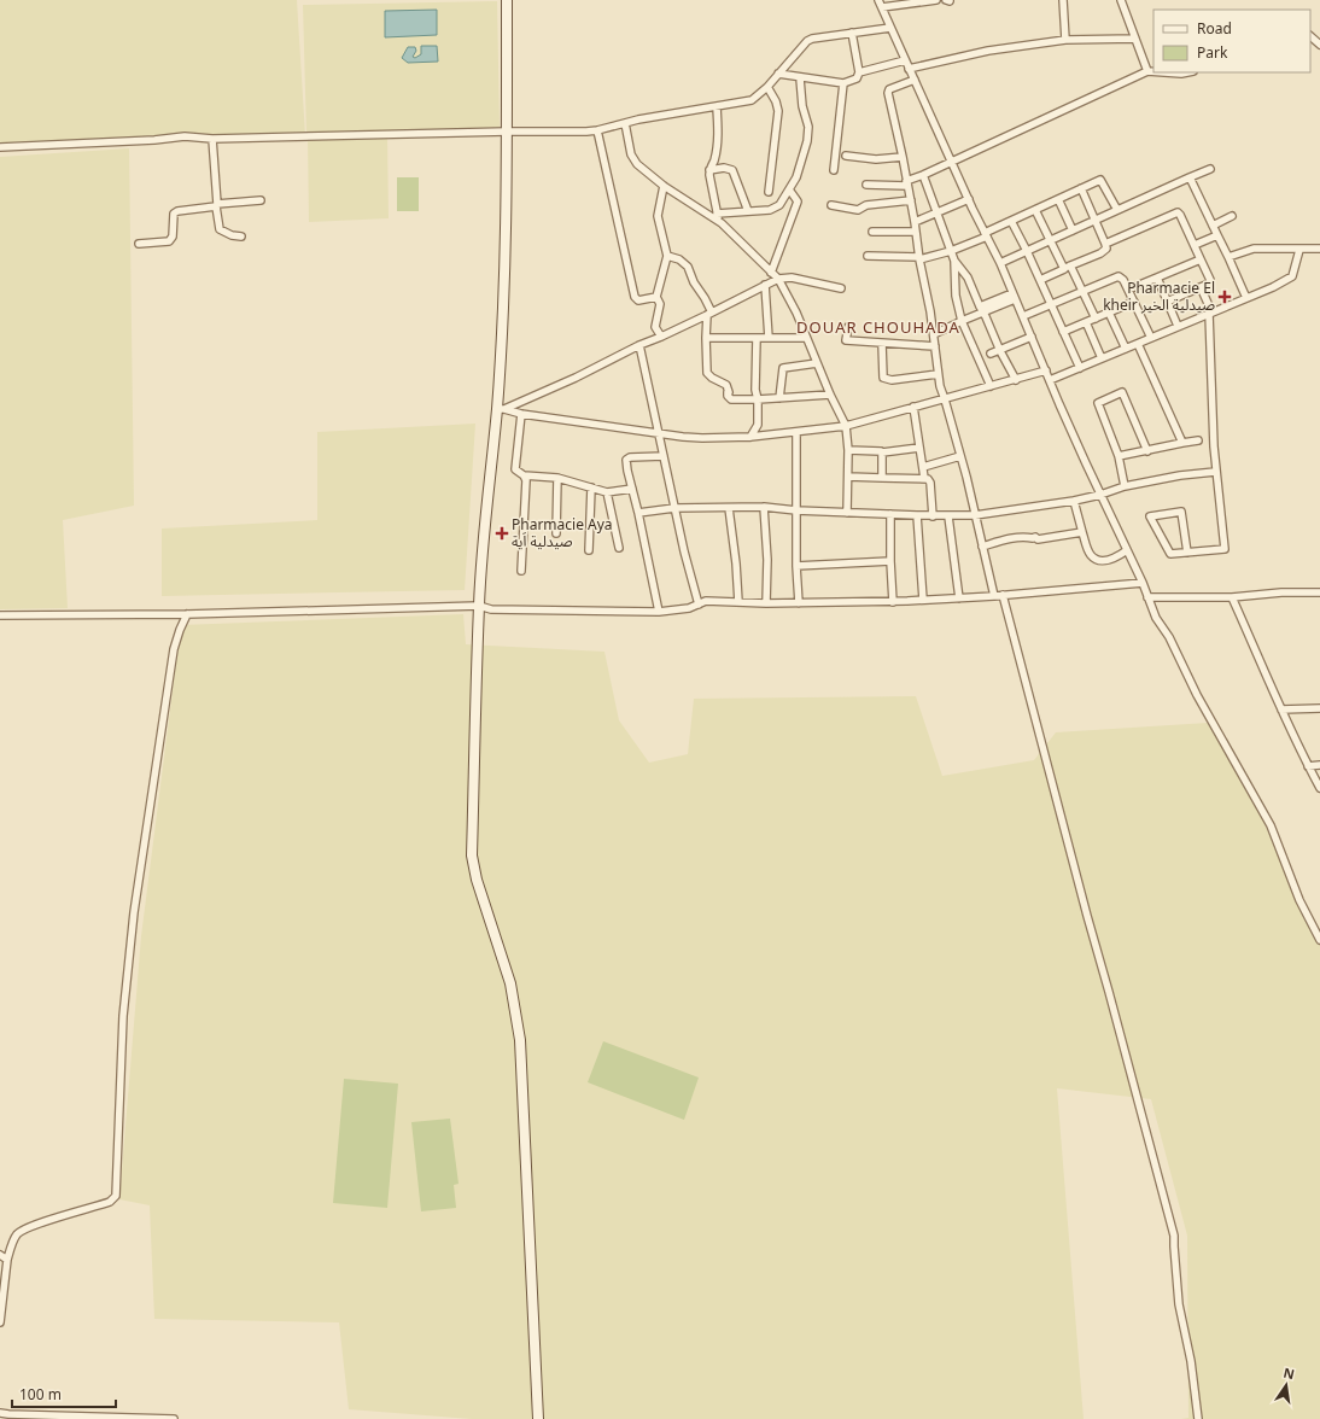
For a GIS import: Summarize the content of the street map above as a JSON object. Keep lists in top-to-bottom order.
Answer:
{
  "districts": ["DOUAR CHOUHADA"],
  "places": {
    "health": ["Pharmacie El kheir صيدلية الخير", "Pharmacie Aya صيدلية اَية"]
  },
  "legend": ["Road", "Park"],
  "scale_bar": "100 m",
  "north": "top"
}
